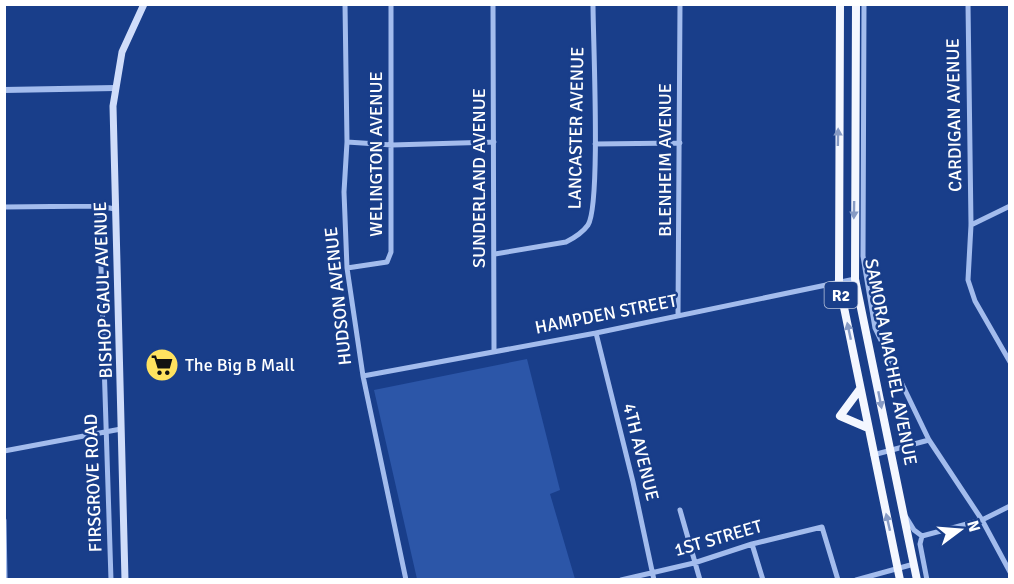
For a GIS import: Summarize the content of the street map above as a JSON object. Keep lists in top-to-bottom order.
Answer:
{
  "streets": {
    "highway": ["R2", "SAMORA MACHEL AVENUE"],
    "main road": ["BISHOP GAUL AVENUE"],
    "street": [
      "CARDIGAN AVENUE",
      "LANCASTER AVENUE",
      "WELINGTON AVENUE",
      "BLENHEIM AVENUE",
      "SUNDERLAND AVENUE",
      "HUDSON AVENUE",
      "HAMPDEN STREET",
      "4TH AVENUE",
      "FIRSGROVE ROAD",
      "1ST STREET"
    ]
  },
  "crossings": [
    ["LANCASTER AVENUE", "SUNDERLAND AVENUE"],
    ["WELINGTON AVENUE", "HUDSON AVENUE"],
    ["BLENHEIM AVENUE", "HAMPDEN STREET"],
    ["SUNDERLAND AVENUE", "HAMPDEN STREET"],
    ["HUDSON AVENUE", "HAMPDEN STREET"],
    ["HAMPDEN STREET", "SAMORA MACHEL AVENUE"],
    ["HAMPDEN STREET", "4TH AVENUE"],
    ["4TH AVENUE", "1ST STREET"]
  ],
  "places": {
    "supermarket": ["The Big B Mall"]
  },
  "north": "right"
}
